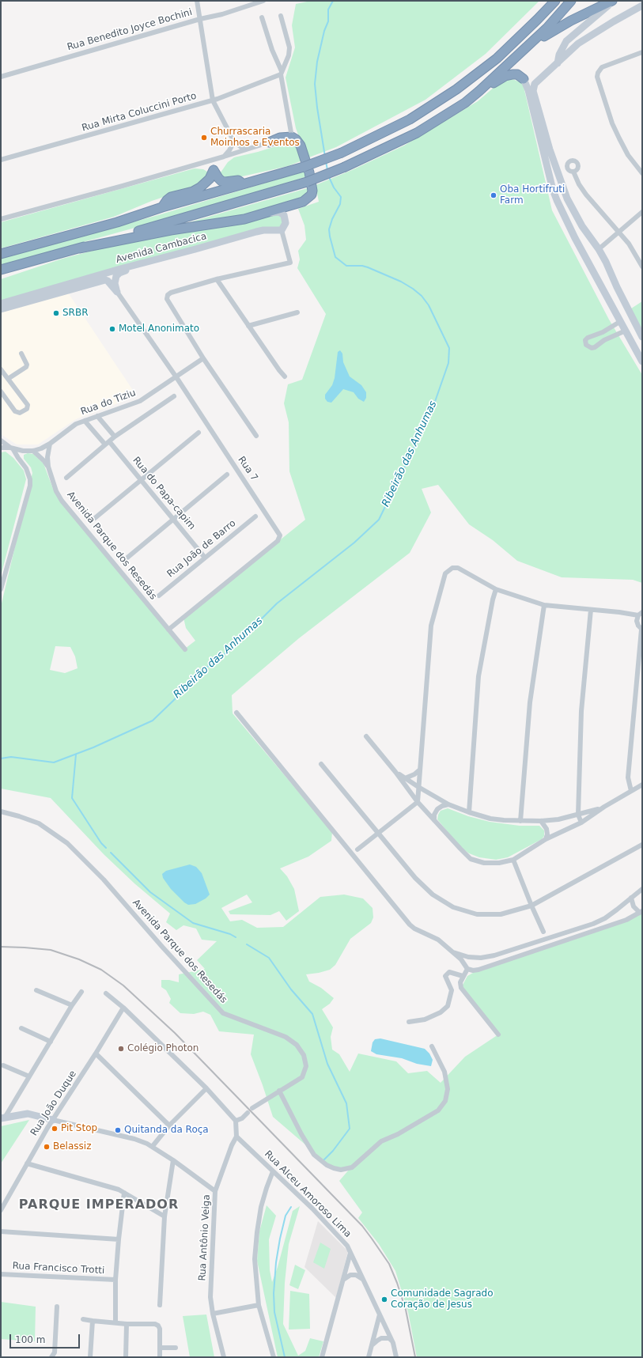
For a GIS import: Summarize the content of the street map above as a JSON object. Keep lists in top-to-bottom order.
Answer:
{
  "streets": {
    "main road": ["Avenida Cambacica"],
    "street": [
      "Rua Benedito Joyce Bochini",
      "Rua Mirta Coluccini Porto",
      "Rua do Tiziu",
      "Rua 7",
      "Rua do Papa-capim",
      "Avenida Parque dos Resedás",
      "Rua João de Barro",
      "Rua João Duque",
      "Rua Alceu Amoroso Lima",
      "Rua Antônio Veiga",
      "Rua Francisco Trotti"
    ]
  },
  "crossings": [
    ["Rua do Tiziu", "Rua 7"],
    ["Rua do Tiziu", "Rua do Papa-capim"],
    ["Rua do Tiziu", "Avenida Parque dos Resedás"],
    ["Rua 7", "Avenida Parque dos Resedás"],
    ["Rua do Papa-capim", "Rua João de Barro"],
    ["Rua Alceu Amoroso Lima", "Rua Antônio Veiga"]
  ],
  "districts": ["PARQUE IMPERADOR"],
  "water": ["Ribeirão das Anhumas"],
  "places": [
    "Churrascaria Moinhos e Eventos",
    "Oba Hortifruti Farm",
    "SRBR",
    "Motel Anonimato",
    "Colégio Photon",
    "Pit Stop",
    "Quitanda da Roça",
    "Belassiz",
    "Comunidade Sagrado Coração de Jesus"
  ],
  "scale_bar": "100 m"
}
